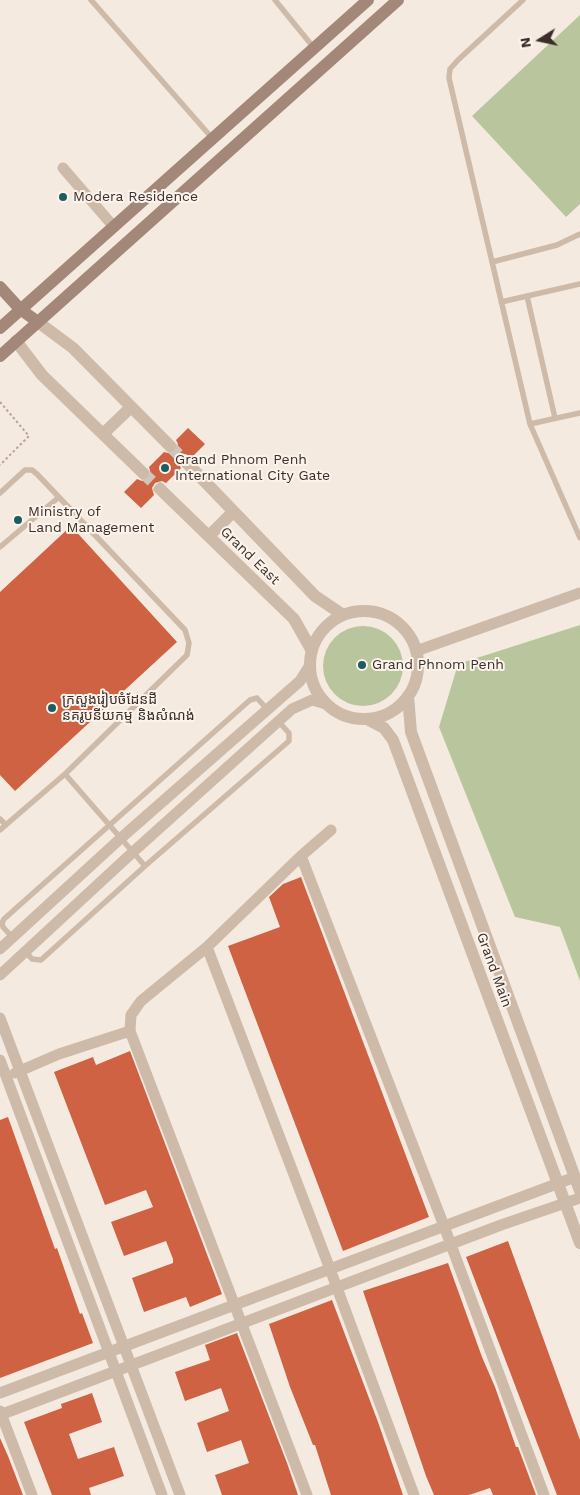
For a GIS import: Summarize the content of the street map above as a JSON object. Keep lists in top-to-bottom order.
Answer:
{
  "streets": {
    "street": ["Grand East", "Grand Main"]
  },
  "crossings": [
    ["Grand East", "Grand Main"]
  ],
  "places": [
    "Modera Residence",
    "Grand Phnom Penh International City Gate",
    "Ministry of Land Management",
    "Grand Phnom Penh",
    "ក្រសួងរៀបចំដែនដី នគរូបនីយកម្ម និងសំណង់"
  ],
  "north": "left"
}
